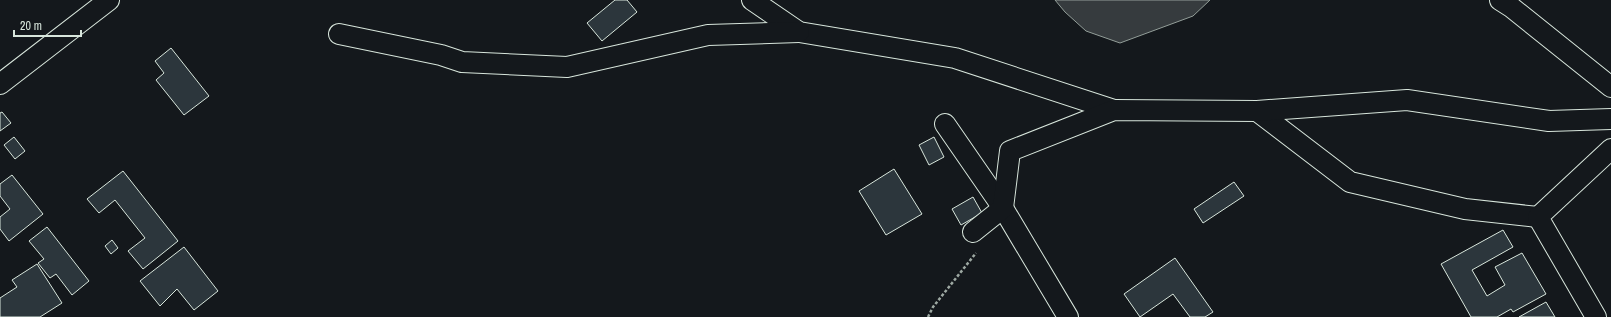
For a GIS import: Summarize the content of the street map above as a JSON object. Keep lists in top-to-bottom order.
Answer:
{
  "scale_bar": "20 m"
}
